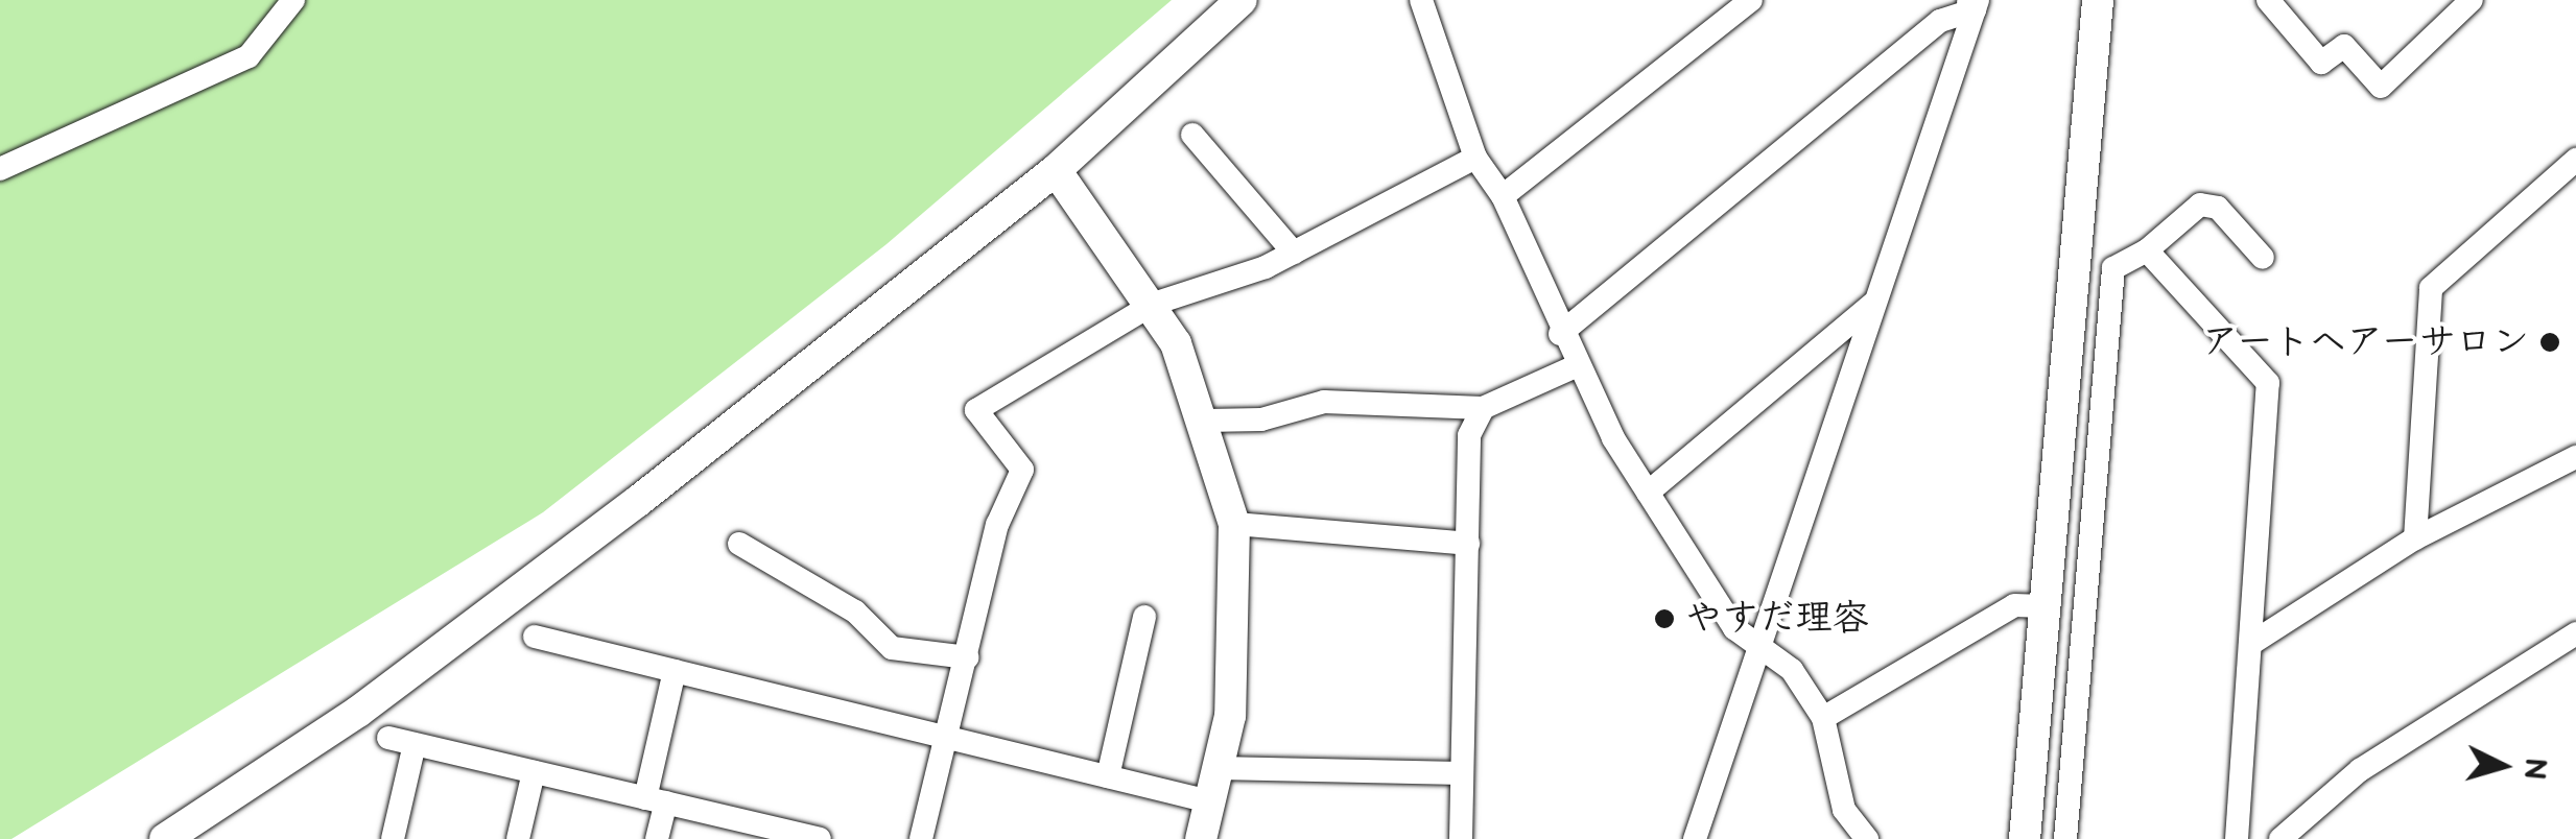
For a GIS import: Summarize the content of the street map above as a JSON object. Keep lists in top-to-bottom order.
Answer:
{
  "places": ["アートヘアーサロン", "やすだ理容"],
  "north": "right"
}
